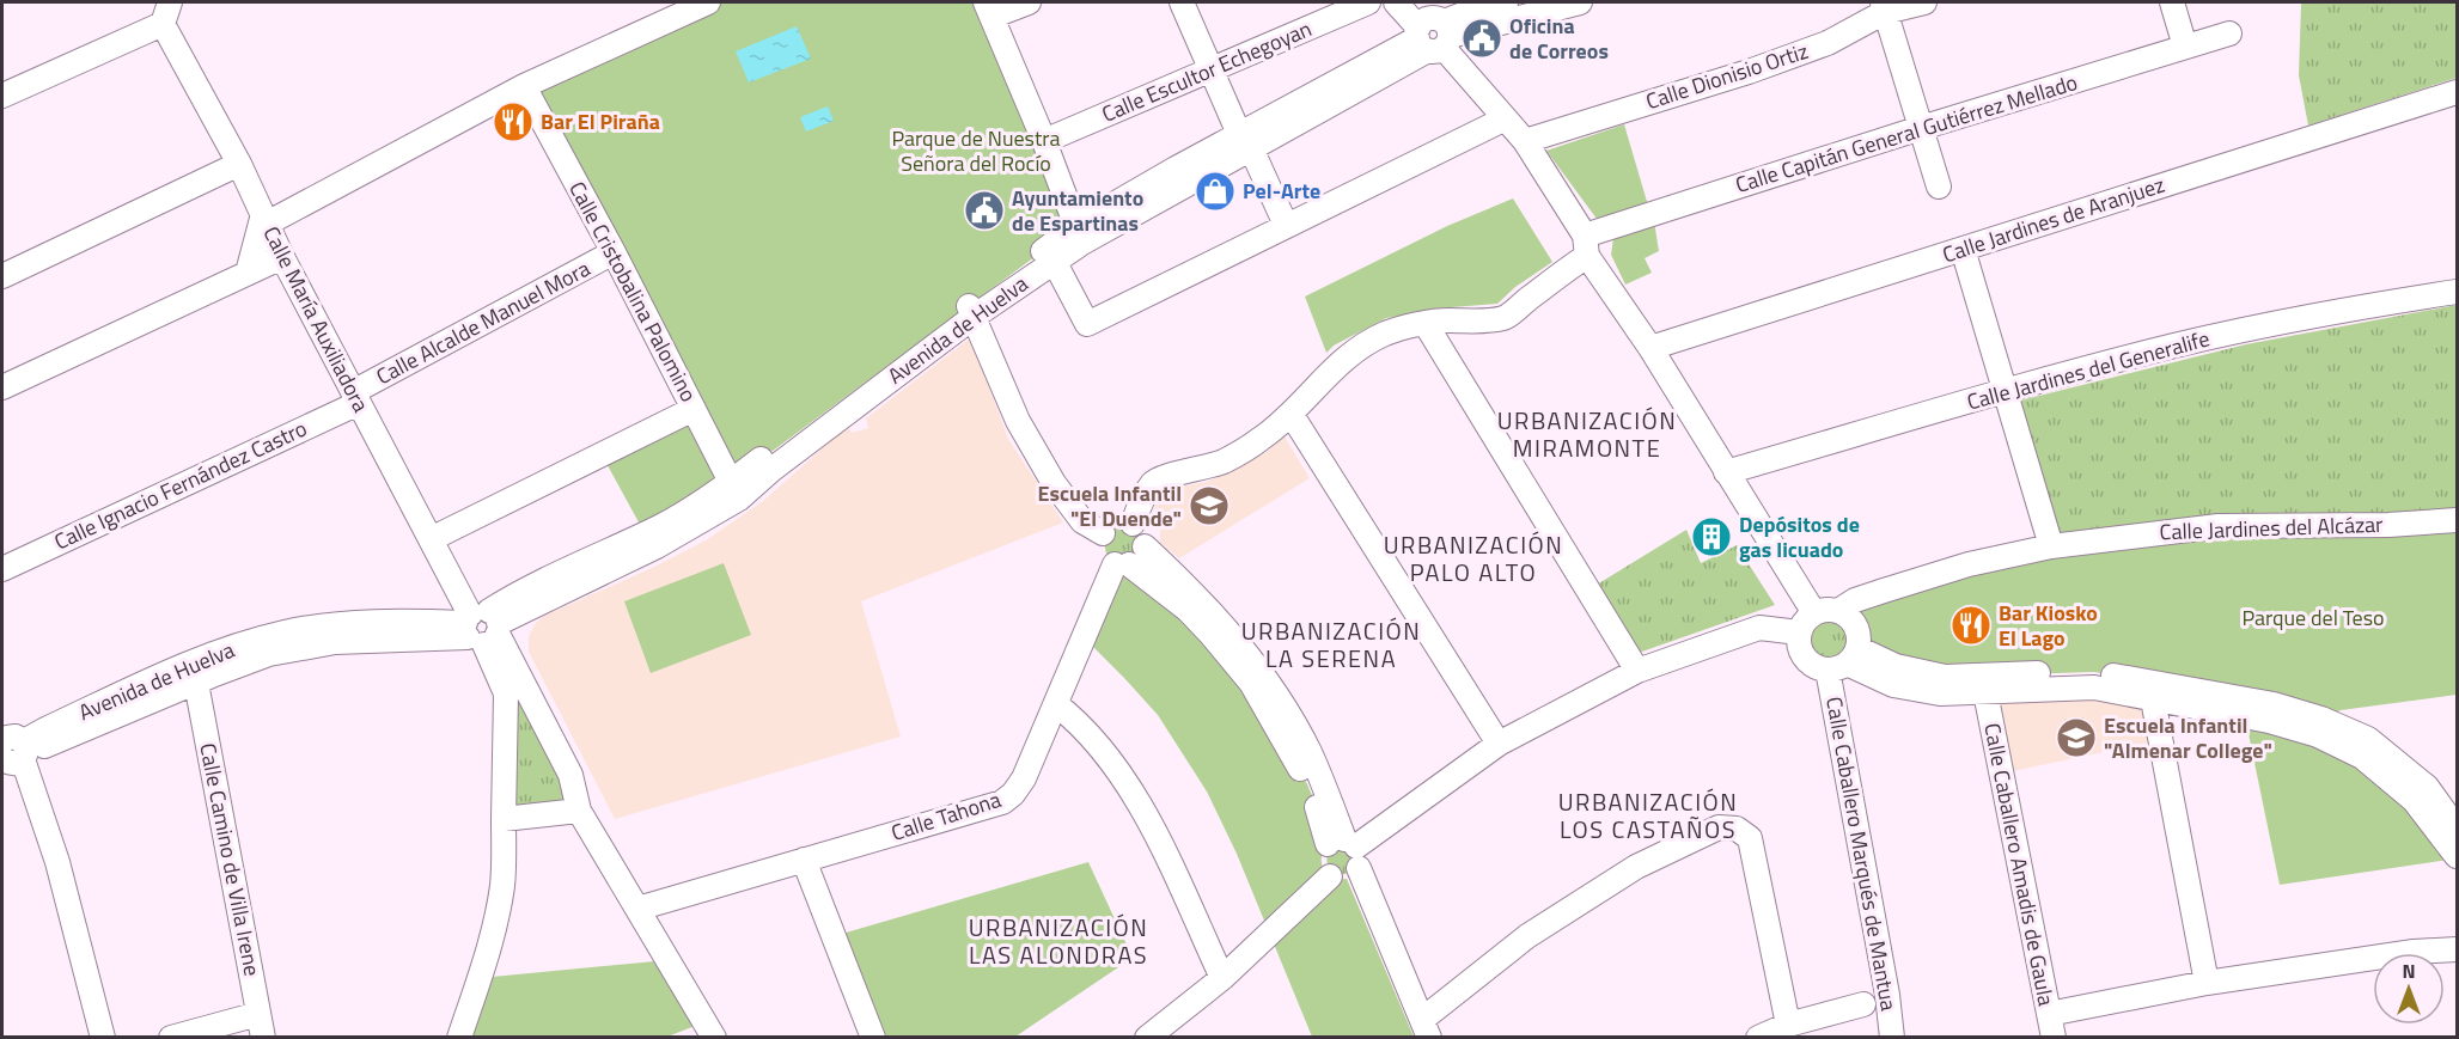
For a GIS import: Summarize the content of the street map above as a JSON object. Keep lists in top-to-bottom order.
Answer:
{
  "streets": {
    "street": [
      "Calle Escultor Echegoyan",
      "Calle Dionisio Ortiz",
      "Calle Capitán General Gutiérrez Mellado",
      "Calle Jardines de Aranjuez",
      "Calle Cristobalina Palomino",
      "Calle María Auxiliadora",
      "Calle Alcalde Manuel Mora",
      "Avenida de Huelva",
      "Calle Jardines del Generalife",
      "Calle Ignacio Fernández Castro",
      "Calle Jardines del Alcázar",
      "Calle Tahona",
      "Calle Caballero Marqués de Mantua",
      "Calle Camino de Villa Irene",
      "Calle Caballero Amadis de Gaula"
    ]
  },
  "crossings": [
    ["Calle Cristobalina Palomino", "Calle Alcalde Manuel Mora"],
    ["Calle Cristobalina Palomino", "Avenida de Huelva"],
    ["Calle María Auxiliadora", "Calle Alcalde Manuel Mora"],
    ["Calle María Auxiliadora", "Avenida de Huelva"],
    ["Calle María Auxiliadora", "Calle Ignacio Fernández Castro"],
    ["Calle Alcalde Manuel Mora", "Calle Ignacio Fernández Castro"],
    ["Avenida de Huelva", "Calle Camino de Villa Irene"],
    ["Calle Jardines del Alcázar", "Calle Caballero Marqués de Mantua"]
  ],
  "districts": [
    "URBANIZACIÓN MIRAMONTE",
    "URBANIZACIÓN PALO ALTO",
    "URBANIZACIÓN LA SERENA",
    "URBANIZACIÓN LOS CASTAÑOS",
    "URBANIZACIÓN LAS ALONDRAS"
  ],
  "parks": ["Parque de Nuestra Señora del Rocío", "Parque del Teso"],
  "places": {
    "public building": ["Oficina de Correos", "Ayuntamiento de Espartinas"],
    "restaurant": ["Bar El Piraña", "Bar Kiosko El Lago"],
    "shop": ["Pel-Arte"],
    "school or university": ["Escuela Infantil \"El Duende\"", "Escuela Infantil \"Almenar College\""],
    "building": ["Depósitos de gas licuado"]
  },
  "north": "top"
}
